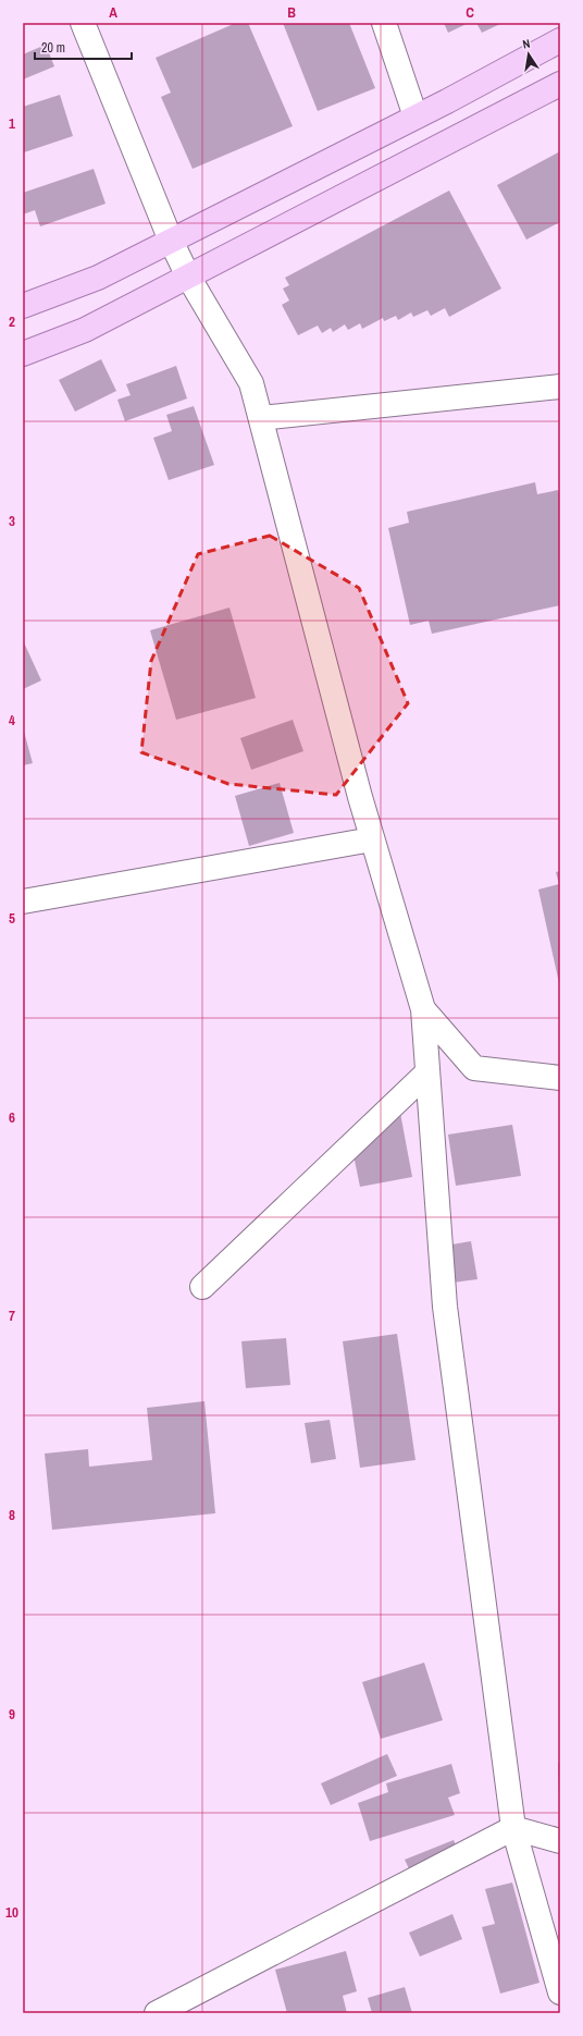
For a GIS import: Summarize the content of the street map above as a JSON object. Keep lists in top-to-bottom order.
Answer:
{
  "scale_bar": "20 m",
  "north": "top",
  "grid": {
    "columns": ["A", "B", "C"],
    "rows": [
      "1",
      "2",
      "3",
      "4",
      "5",
      "6",
      "7",
      "8",
      "9",
      "10"
    ]
  }
}
